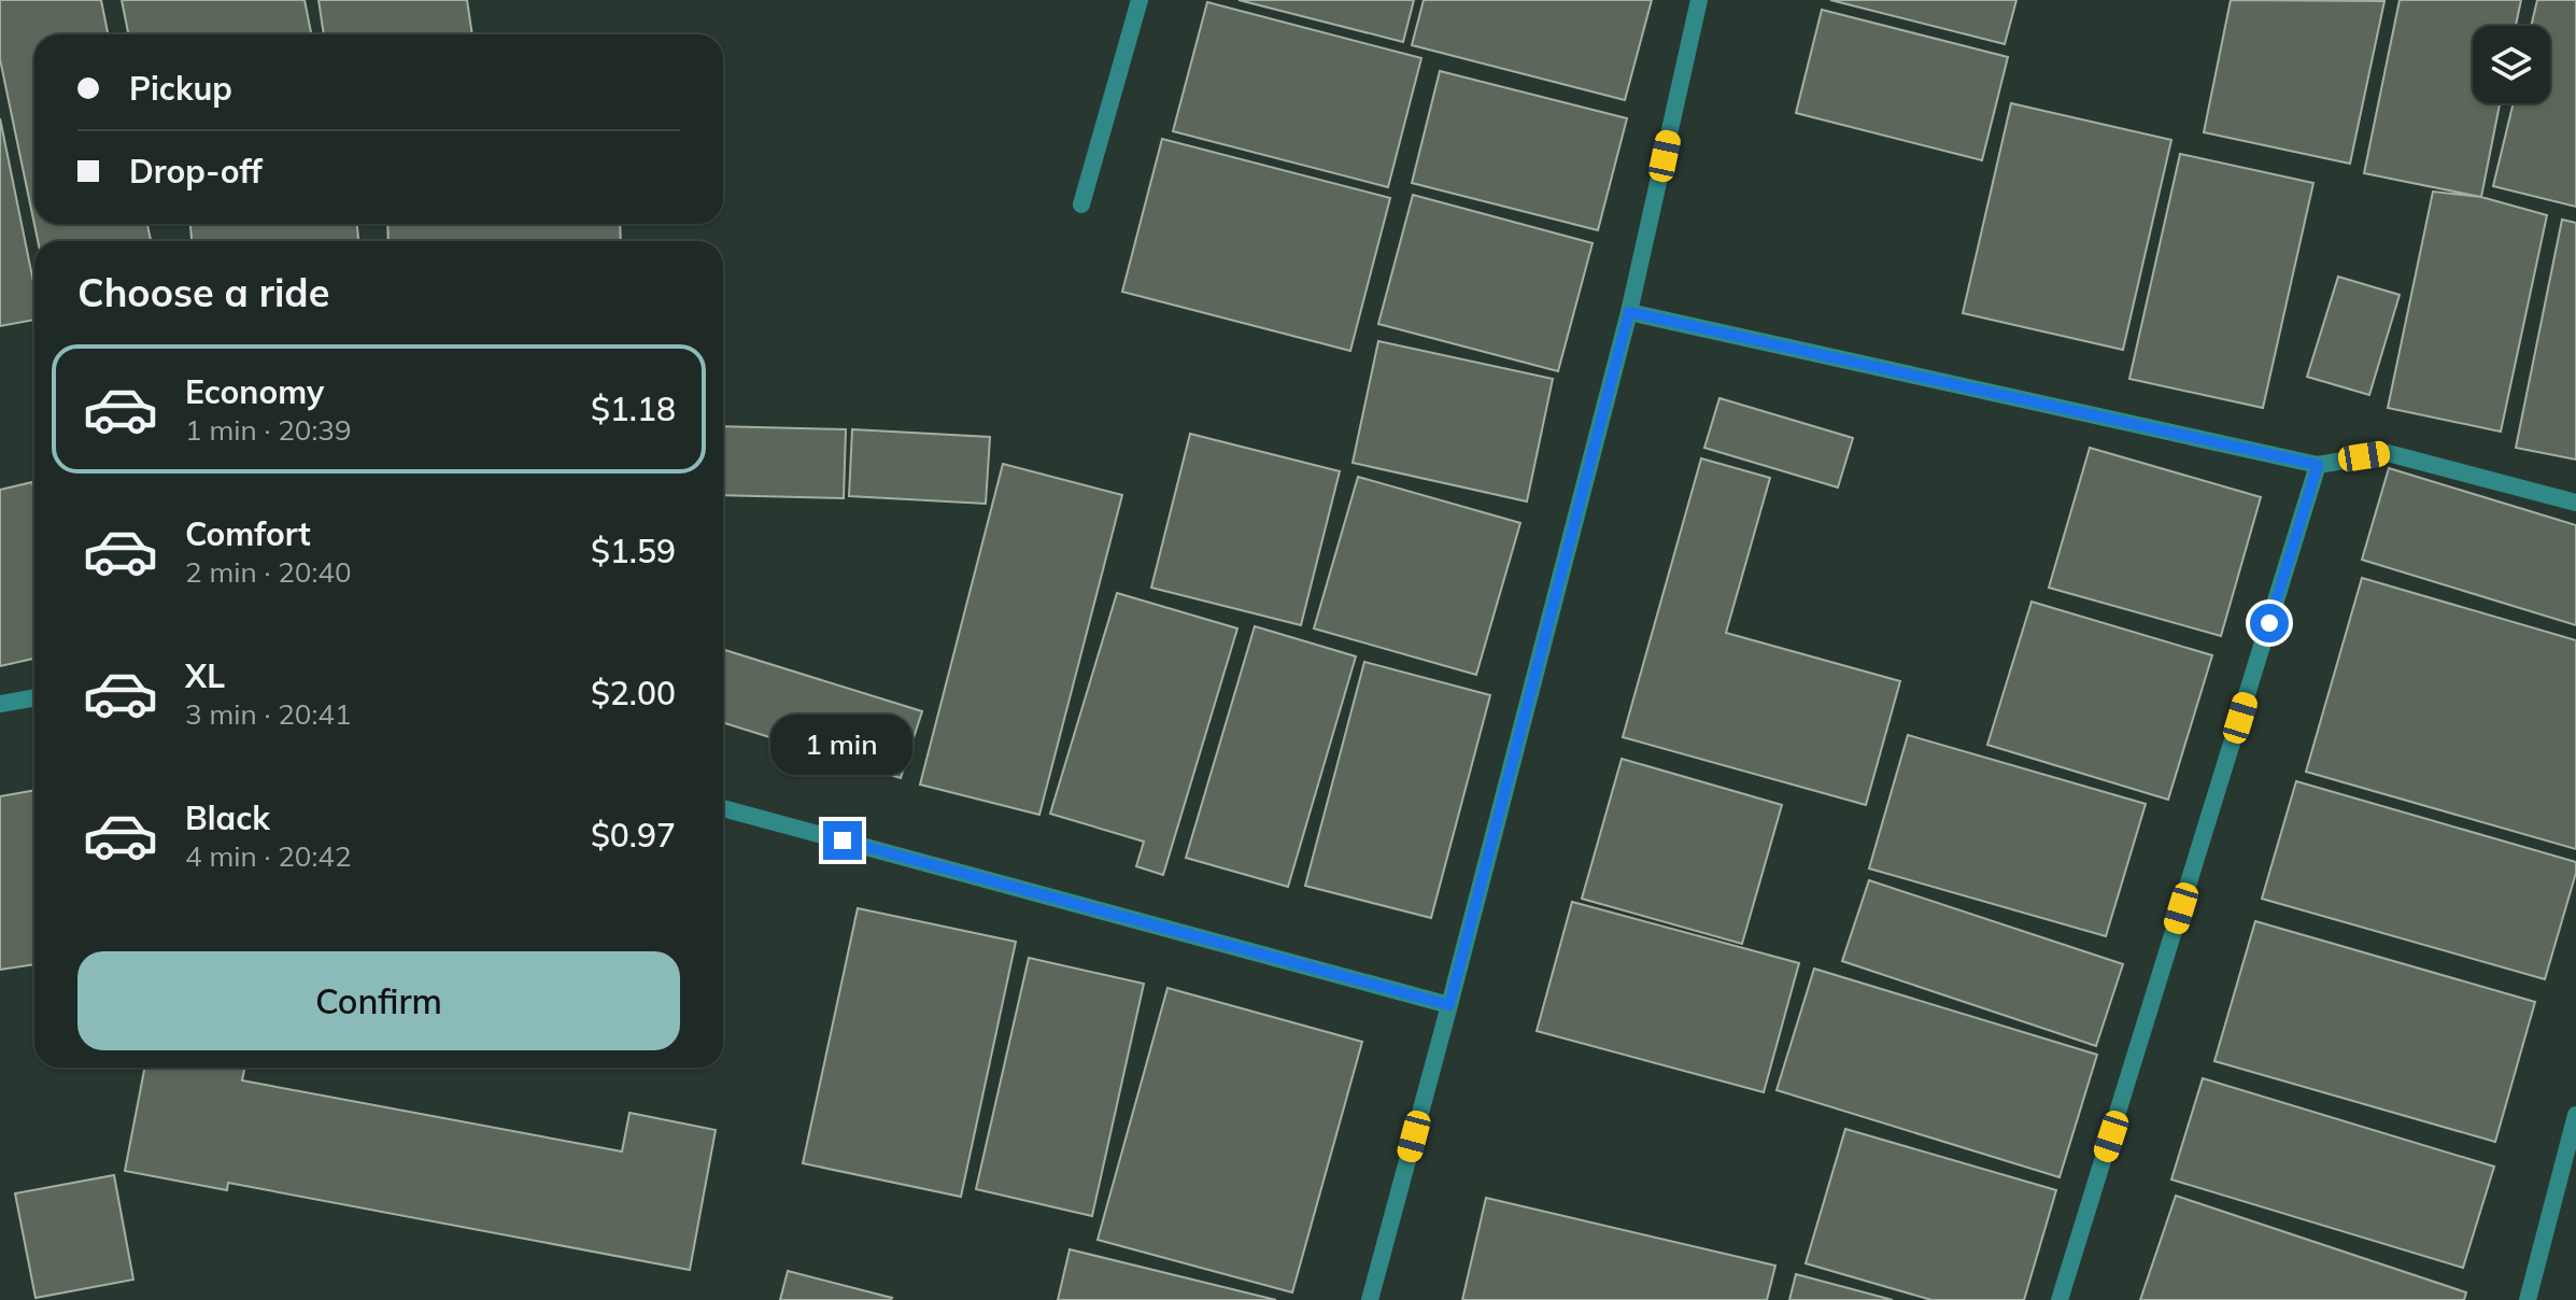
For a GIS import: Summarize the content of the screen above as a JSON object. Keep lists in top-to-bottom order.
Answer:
{
  "page": {
    "banner": ["Pickup", "Drop-off"],
    "heading": "Choose a ride",
    "list": [
      {
        "name": "Economy",
        "note": "1 min · 20:39",
        "value": "$1.18"
      },
      {
        "name": "Comfort",
        "note": "2 min · 20:40",
        "value": "$1.59"
      },
      {
        "name": "XL",
        "note": "3 min · 20:41",
        "value": "$2.00"
      },
      {
        "name": "Black",
        "note": "4 min · 20:42",
        "value": "$0.97"
      }
    ],
    "bubble": "1 min",
    "buttons": "Confirm"
  }
}
